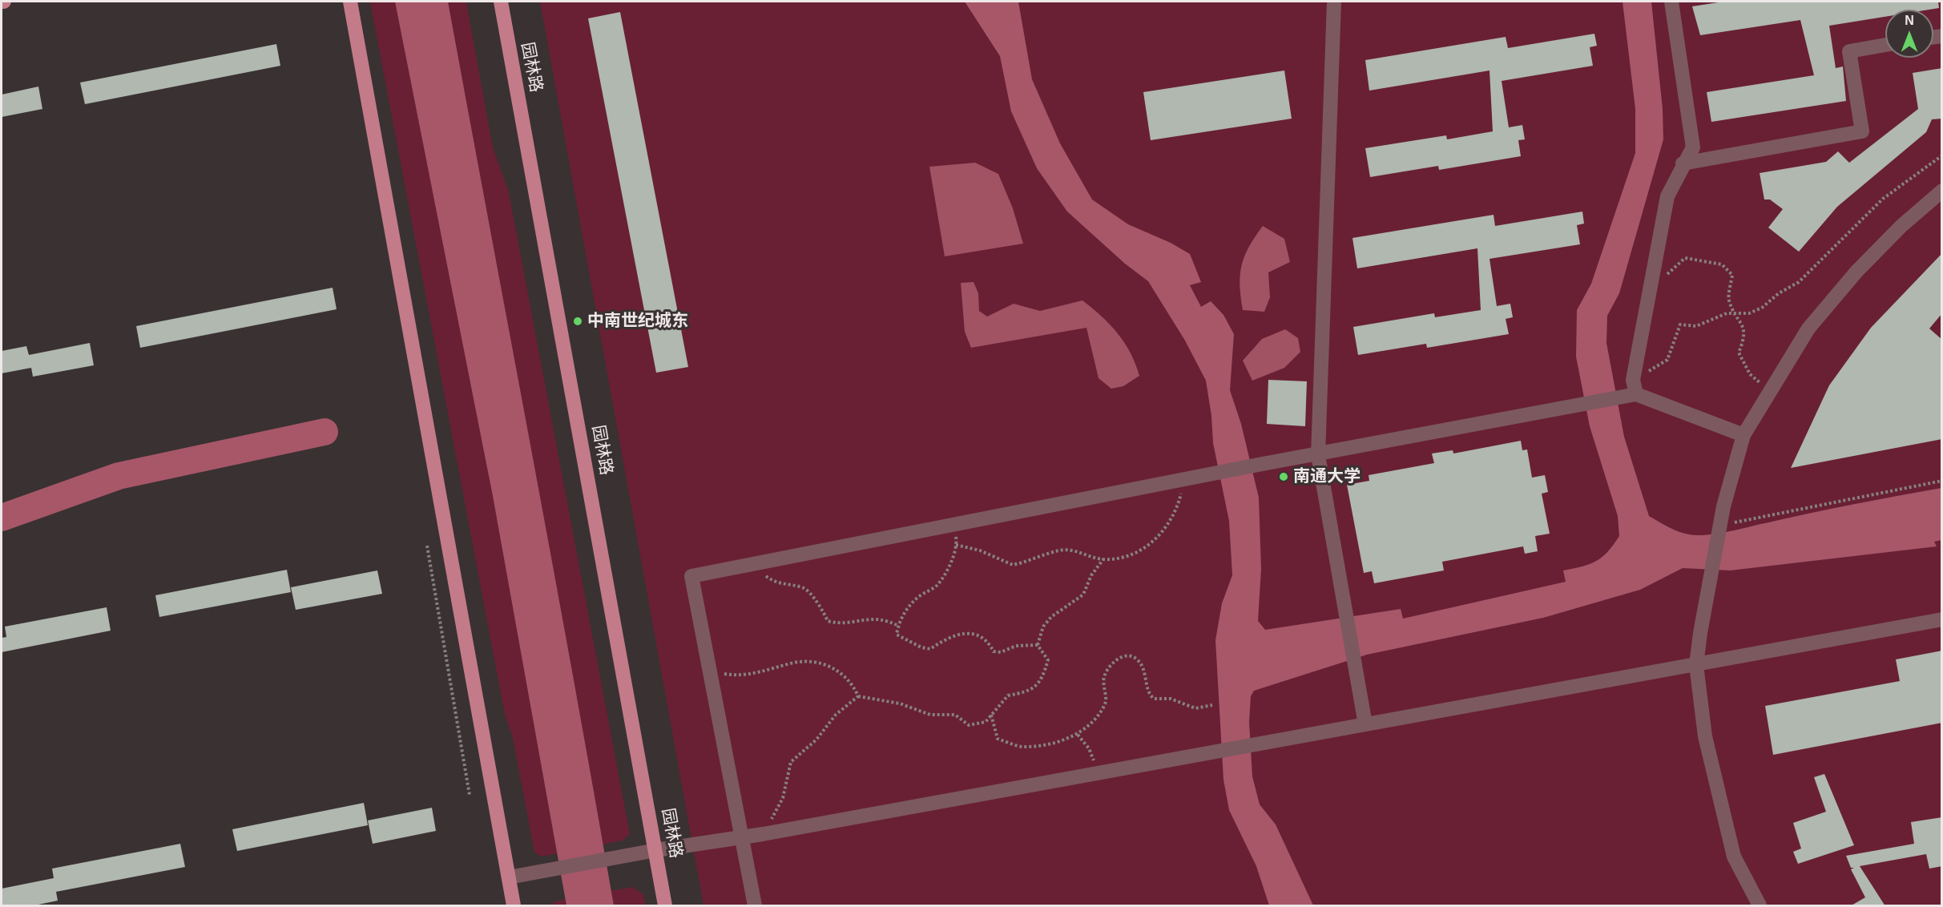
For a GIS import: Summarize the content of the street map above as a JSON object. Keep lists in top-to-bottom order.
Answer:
{
  "streets": {
    "main road": ["园林路"]
  },
  "places": ["中南世纪城东", "南通大学"],
  "north": "top"
}
